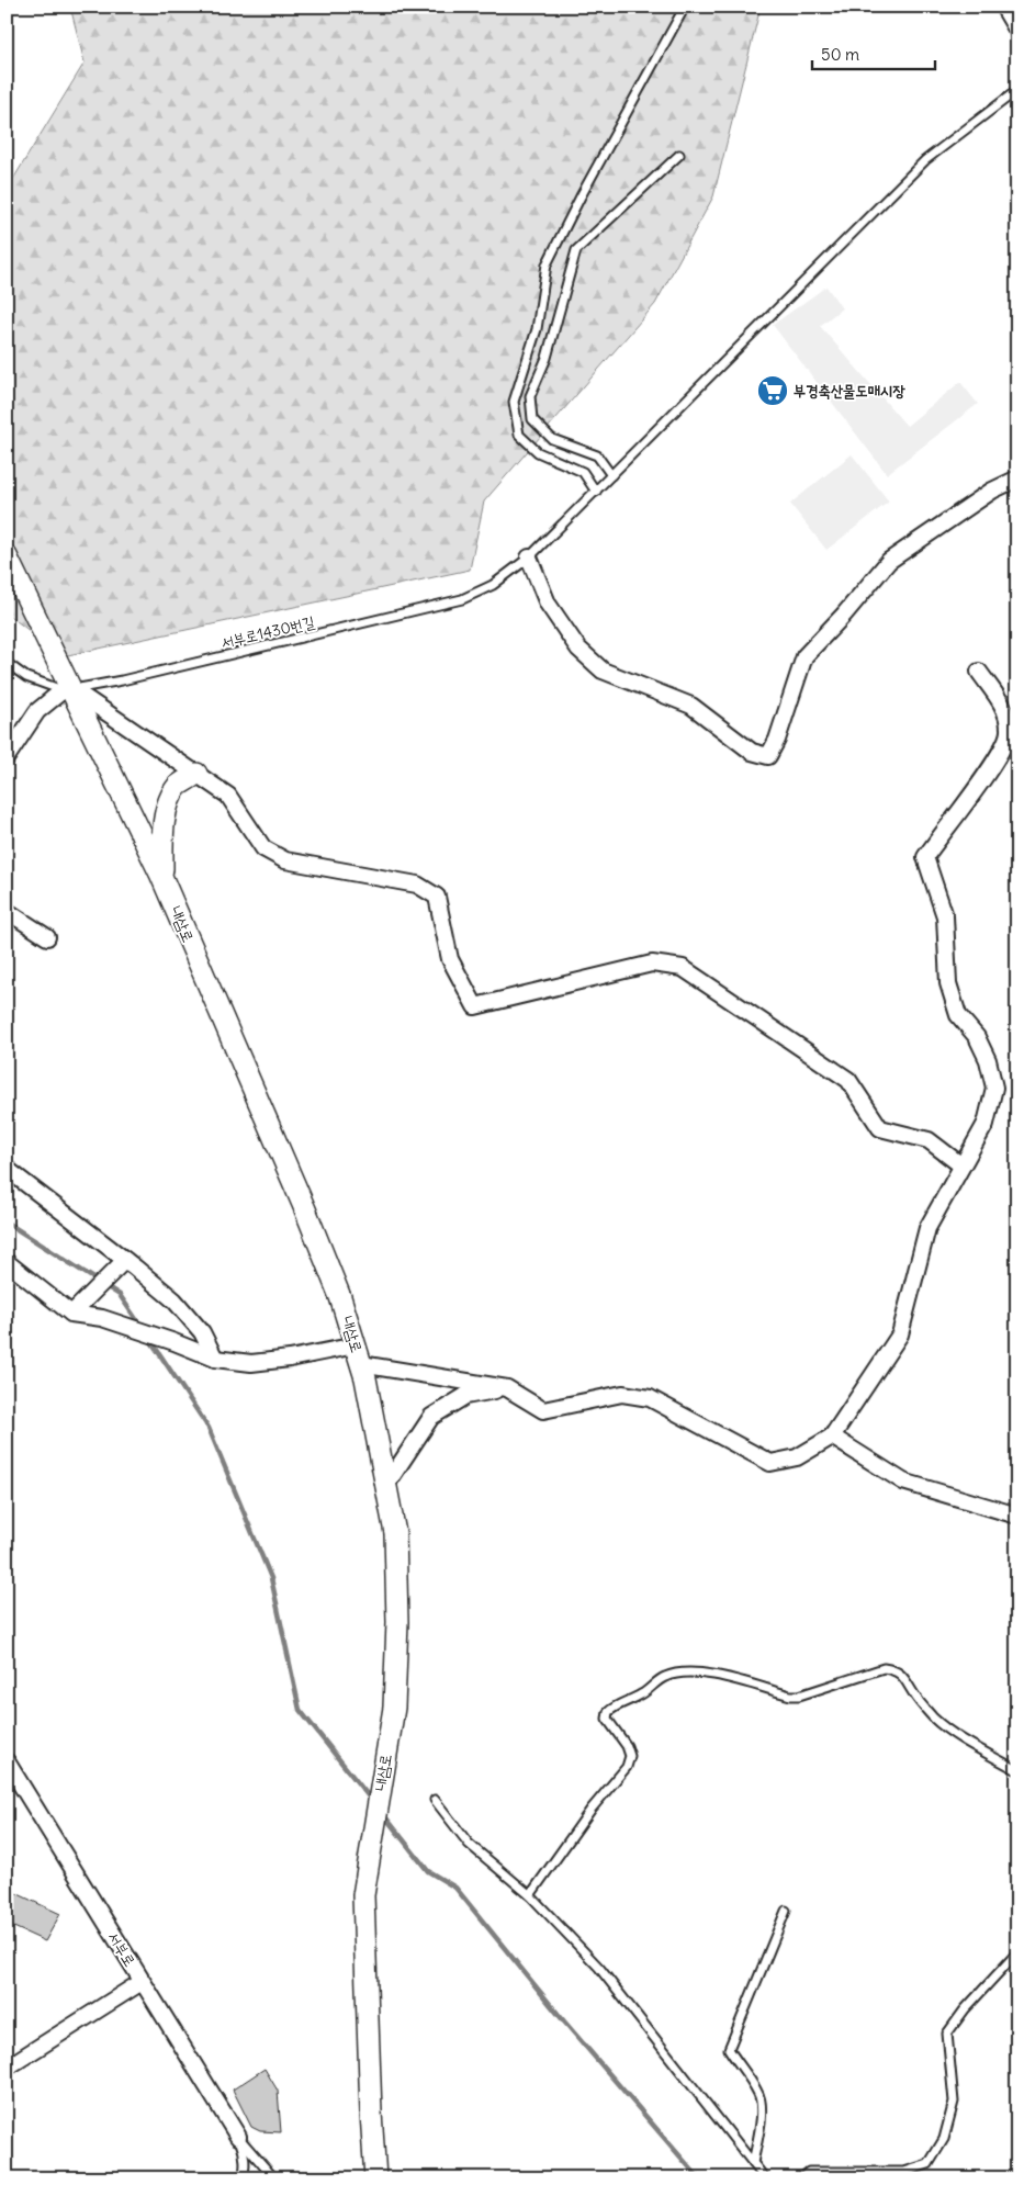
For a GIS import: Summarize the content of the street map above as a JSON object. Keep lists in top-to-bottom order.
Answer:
{
  "streets": {
    "main road": ["내삼로"],
    "street": ["서부로"],
    "lane": ["서부로1430번길"]
  },
  "crossings": [
    ["서부로1430번길", "내삼로"]
  ],
  "places": {
    "supermarket": ["부경축산물도매시장"]
  },
  "scale_bar": "50 m"
}
